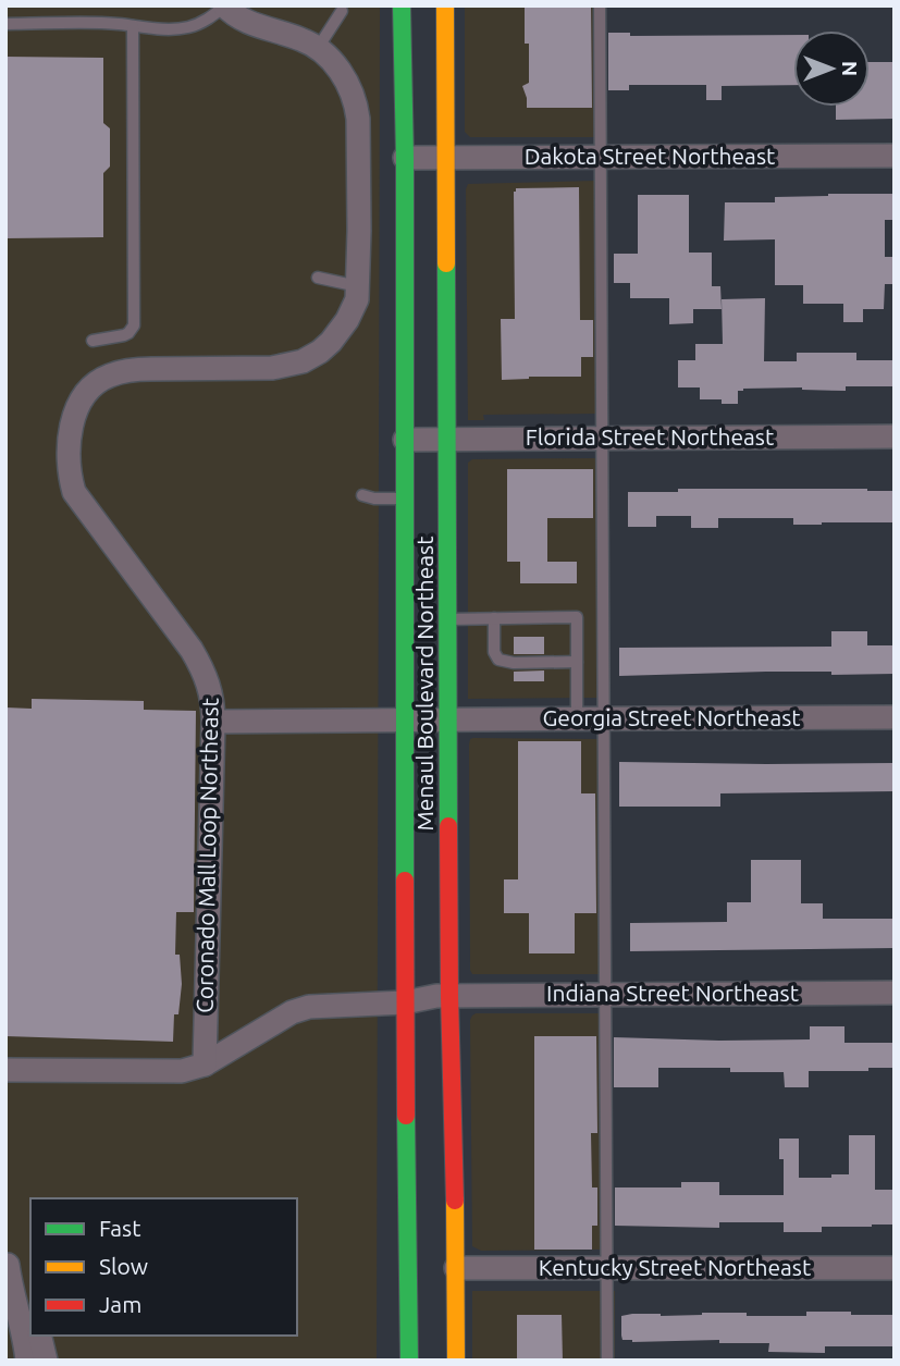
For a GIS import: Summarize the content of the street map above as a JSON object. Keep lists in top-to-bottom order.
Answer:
{
  "streets": {
    "main road": ["Menaul Boulevard Northeast"],
    "street": [
      "Dakota Street Northeast",
      "Florida Street Northeast",
      "Georgia Street Northeast",
      "Coronado Mall Loop Northeast",
      "Indiana Street Northeast",
      "Kentucky Street Northeast"
    ]
  },
  "crossings": [
    ["Dakota Street Northeast", "Menaul Boulevard Northeast"],
    ["Florida Street Northeast", "Menaul Boulevard Northeast"],
    ["Menaul Boulevard Northeast", "Georgia Street Northeast"],
    ["Menaul Boulevard Northeast", "Indiana Street Northeast"],
    ["Menaul Boulevard Northeast", "Kentucky Street Northeast"],
    ["Georgia Street Northeast", "Coronado Mall Loop Northeast"],
    ["Coronado Mall Loop Northeast", "Indiana Street Northeast"]
  ],
  "legend": ["Fast", "Slow", "Jam"],
  "north": "right"
}
